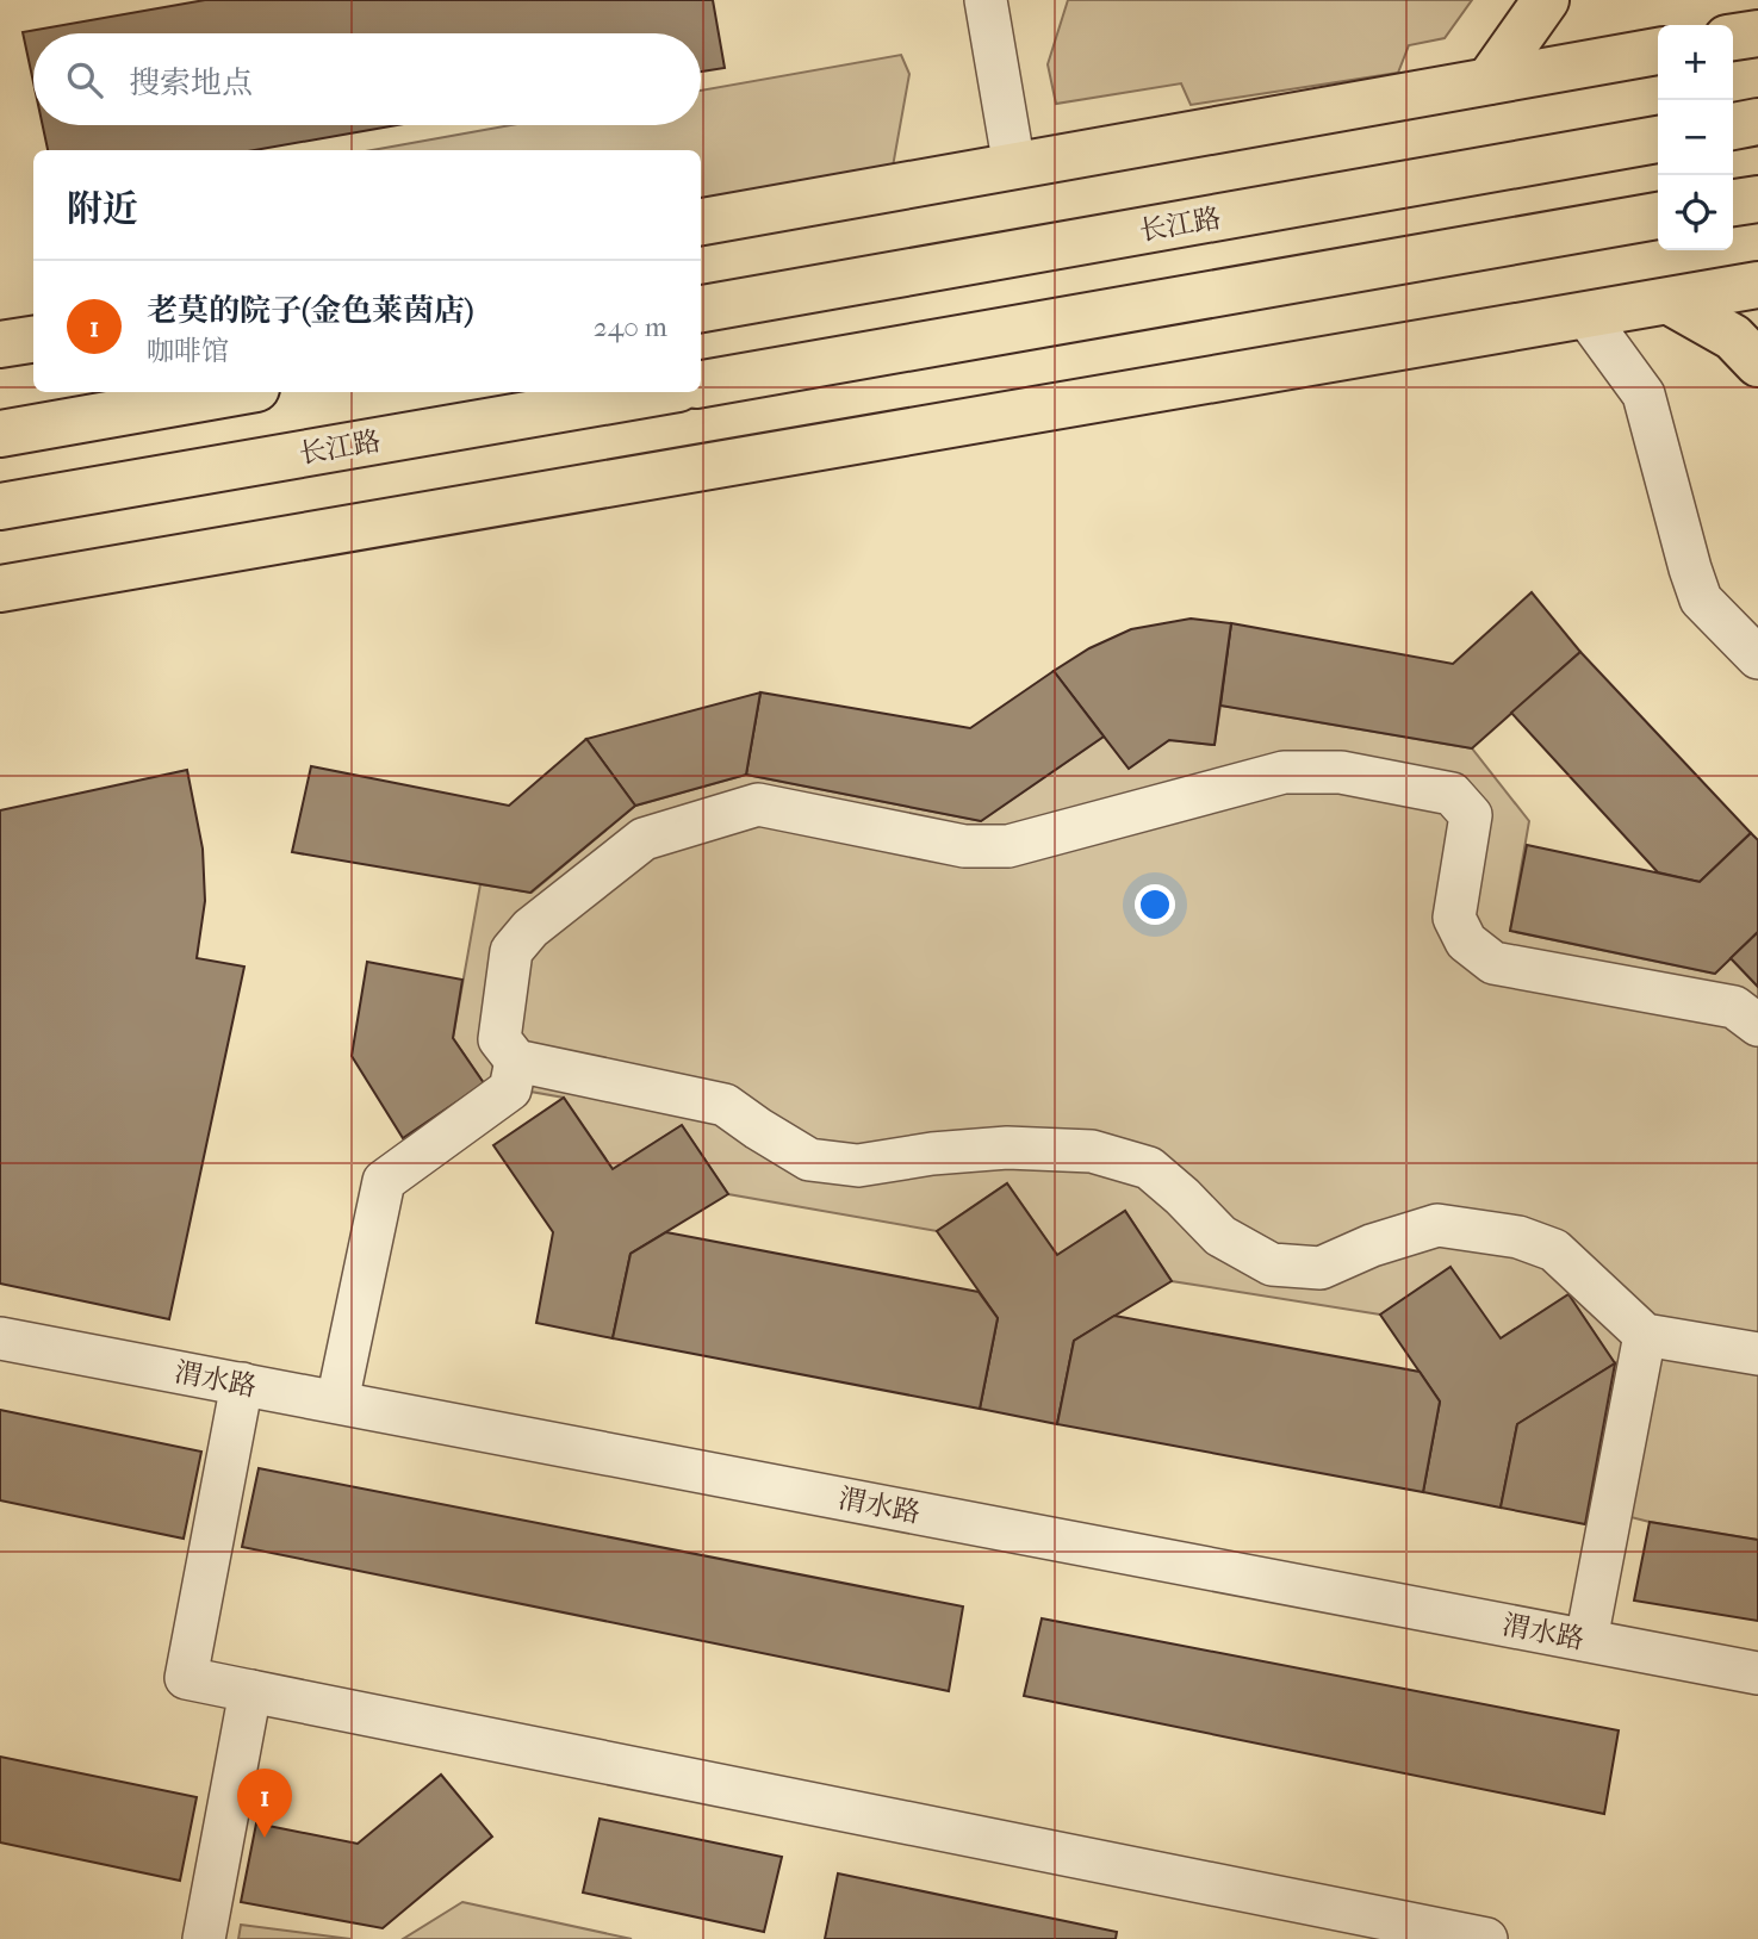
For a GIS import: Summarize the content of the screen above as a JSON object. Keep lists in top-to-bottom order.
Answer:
{
  "streets": {
    "main road": ["长江路"],
    "street": ["渭水路"]
  },
  "page": {
    "map_buttons": ["+", "−"],
    "search": "搜索地点",
    "heading": "附近",
    "list": [
      {
        "mark": "1",
        "name": "老莫的院子(金色莱茵店)",
        "note": "咖啡馆",
        "value": "240 m"
      }
    ],
    "pins": "1"
  }
}
